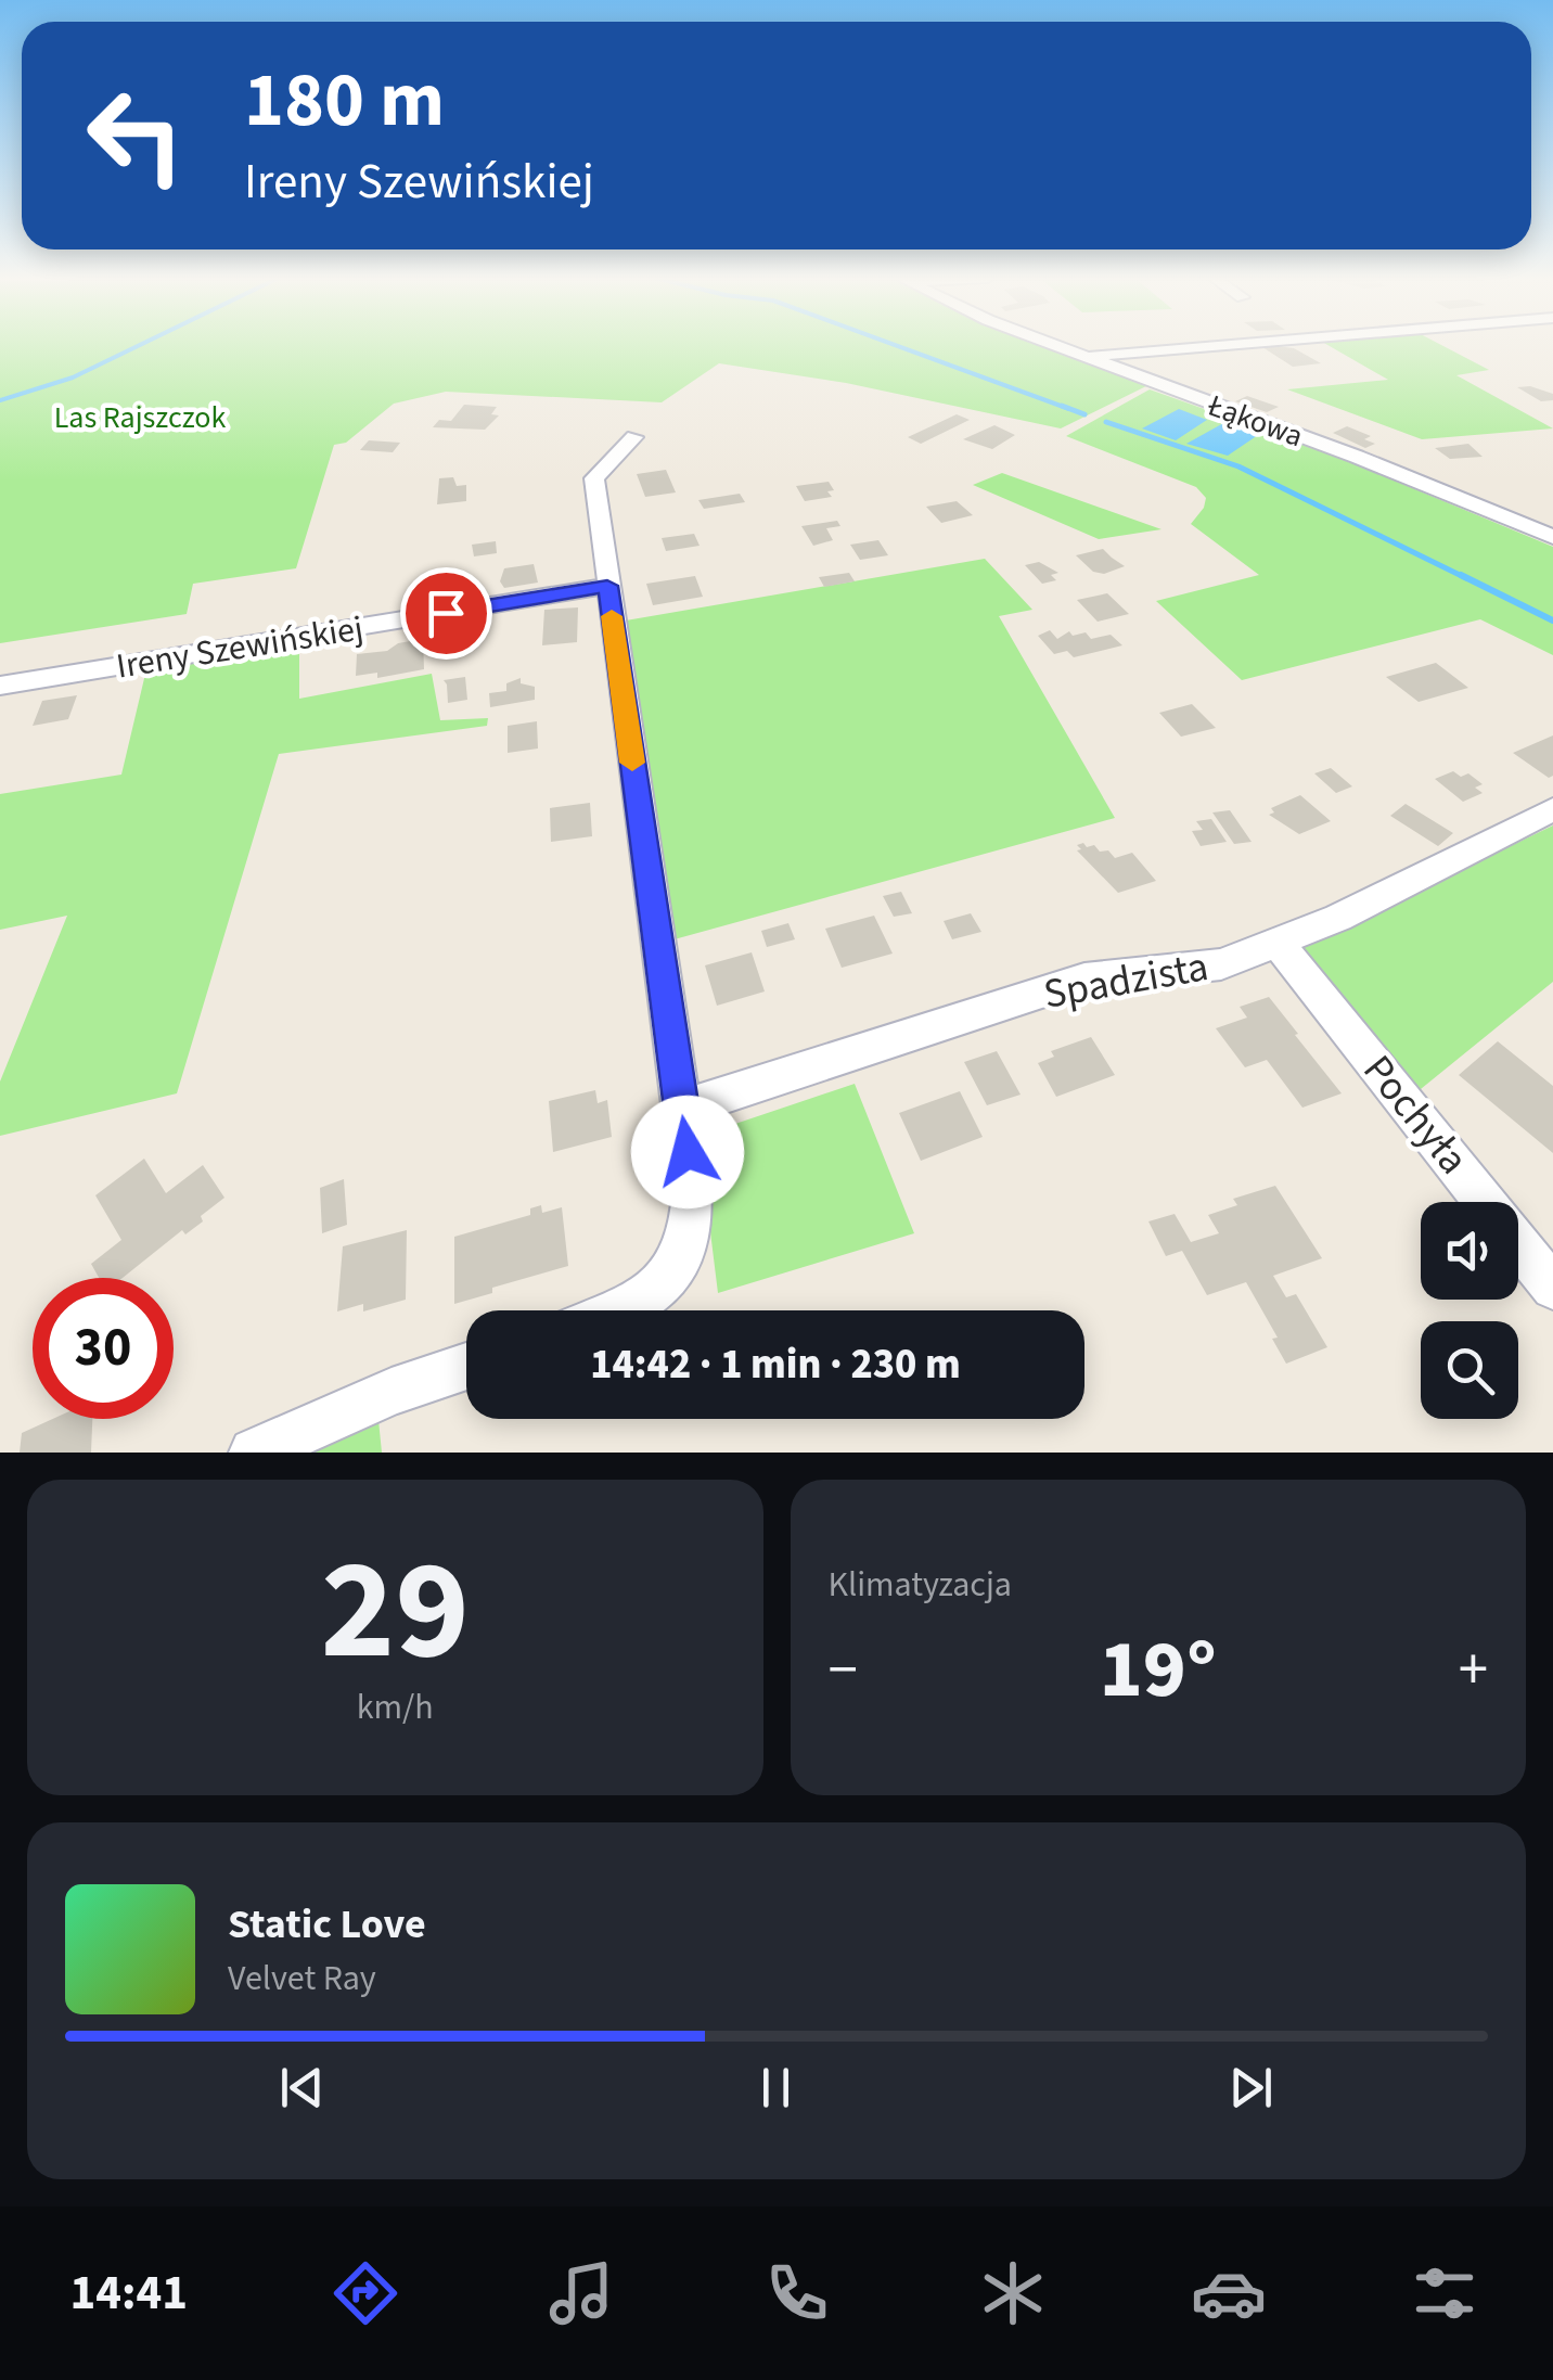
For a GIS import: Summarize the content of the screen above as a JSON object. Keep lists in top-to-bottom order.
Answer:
{
  "streets": {
    "street": [
      "Łąkowa",
      "Ireny Szewińskiej",
      "Spadzista",
      "Pochyła"
    ]
  },
  "crossings": [
    ["Spadzista", "Pochyła"]
  ],
  "parks": ["Las Rajszczok"],
  "page": {
    "turn": ["180 m", "Ireny Szewińskiej"],
    "limit": "30",
    "trip": "14:42 · 1 min · 230 m",
    "tile": [
      ["29", "km/h"],
      "Klimatyzacja"
    ],
    "heat": ["−", "19°", "+"],
    "song": ["Static Love", "Velvet Ray"],
    "tabs": "14:41"
  }
}
